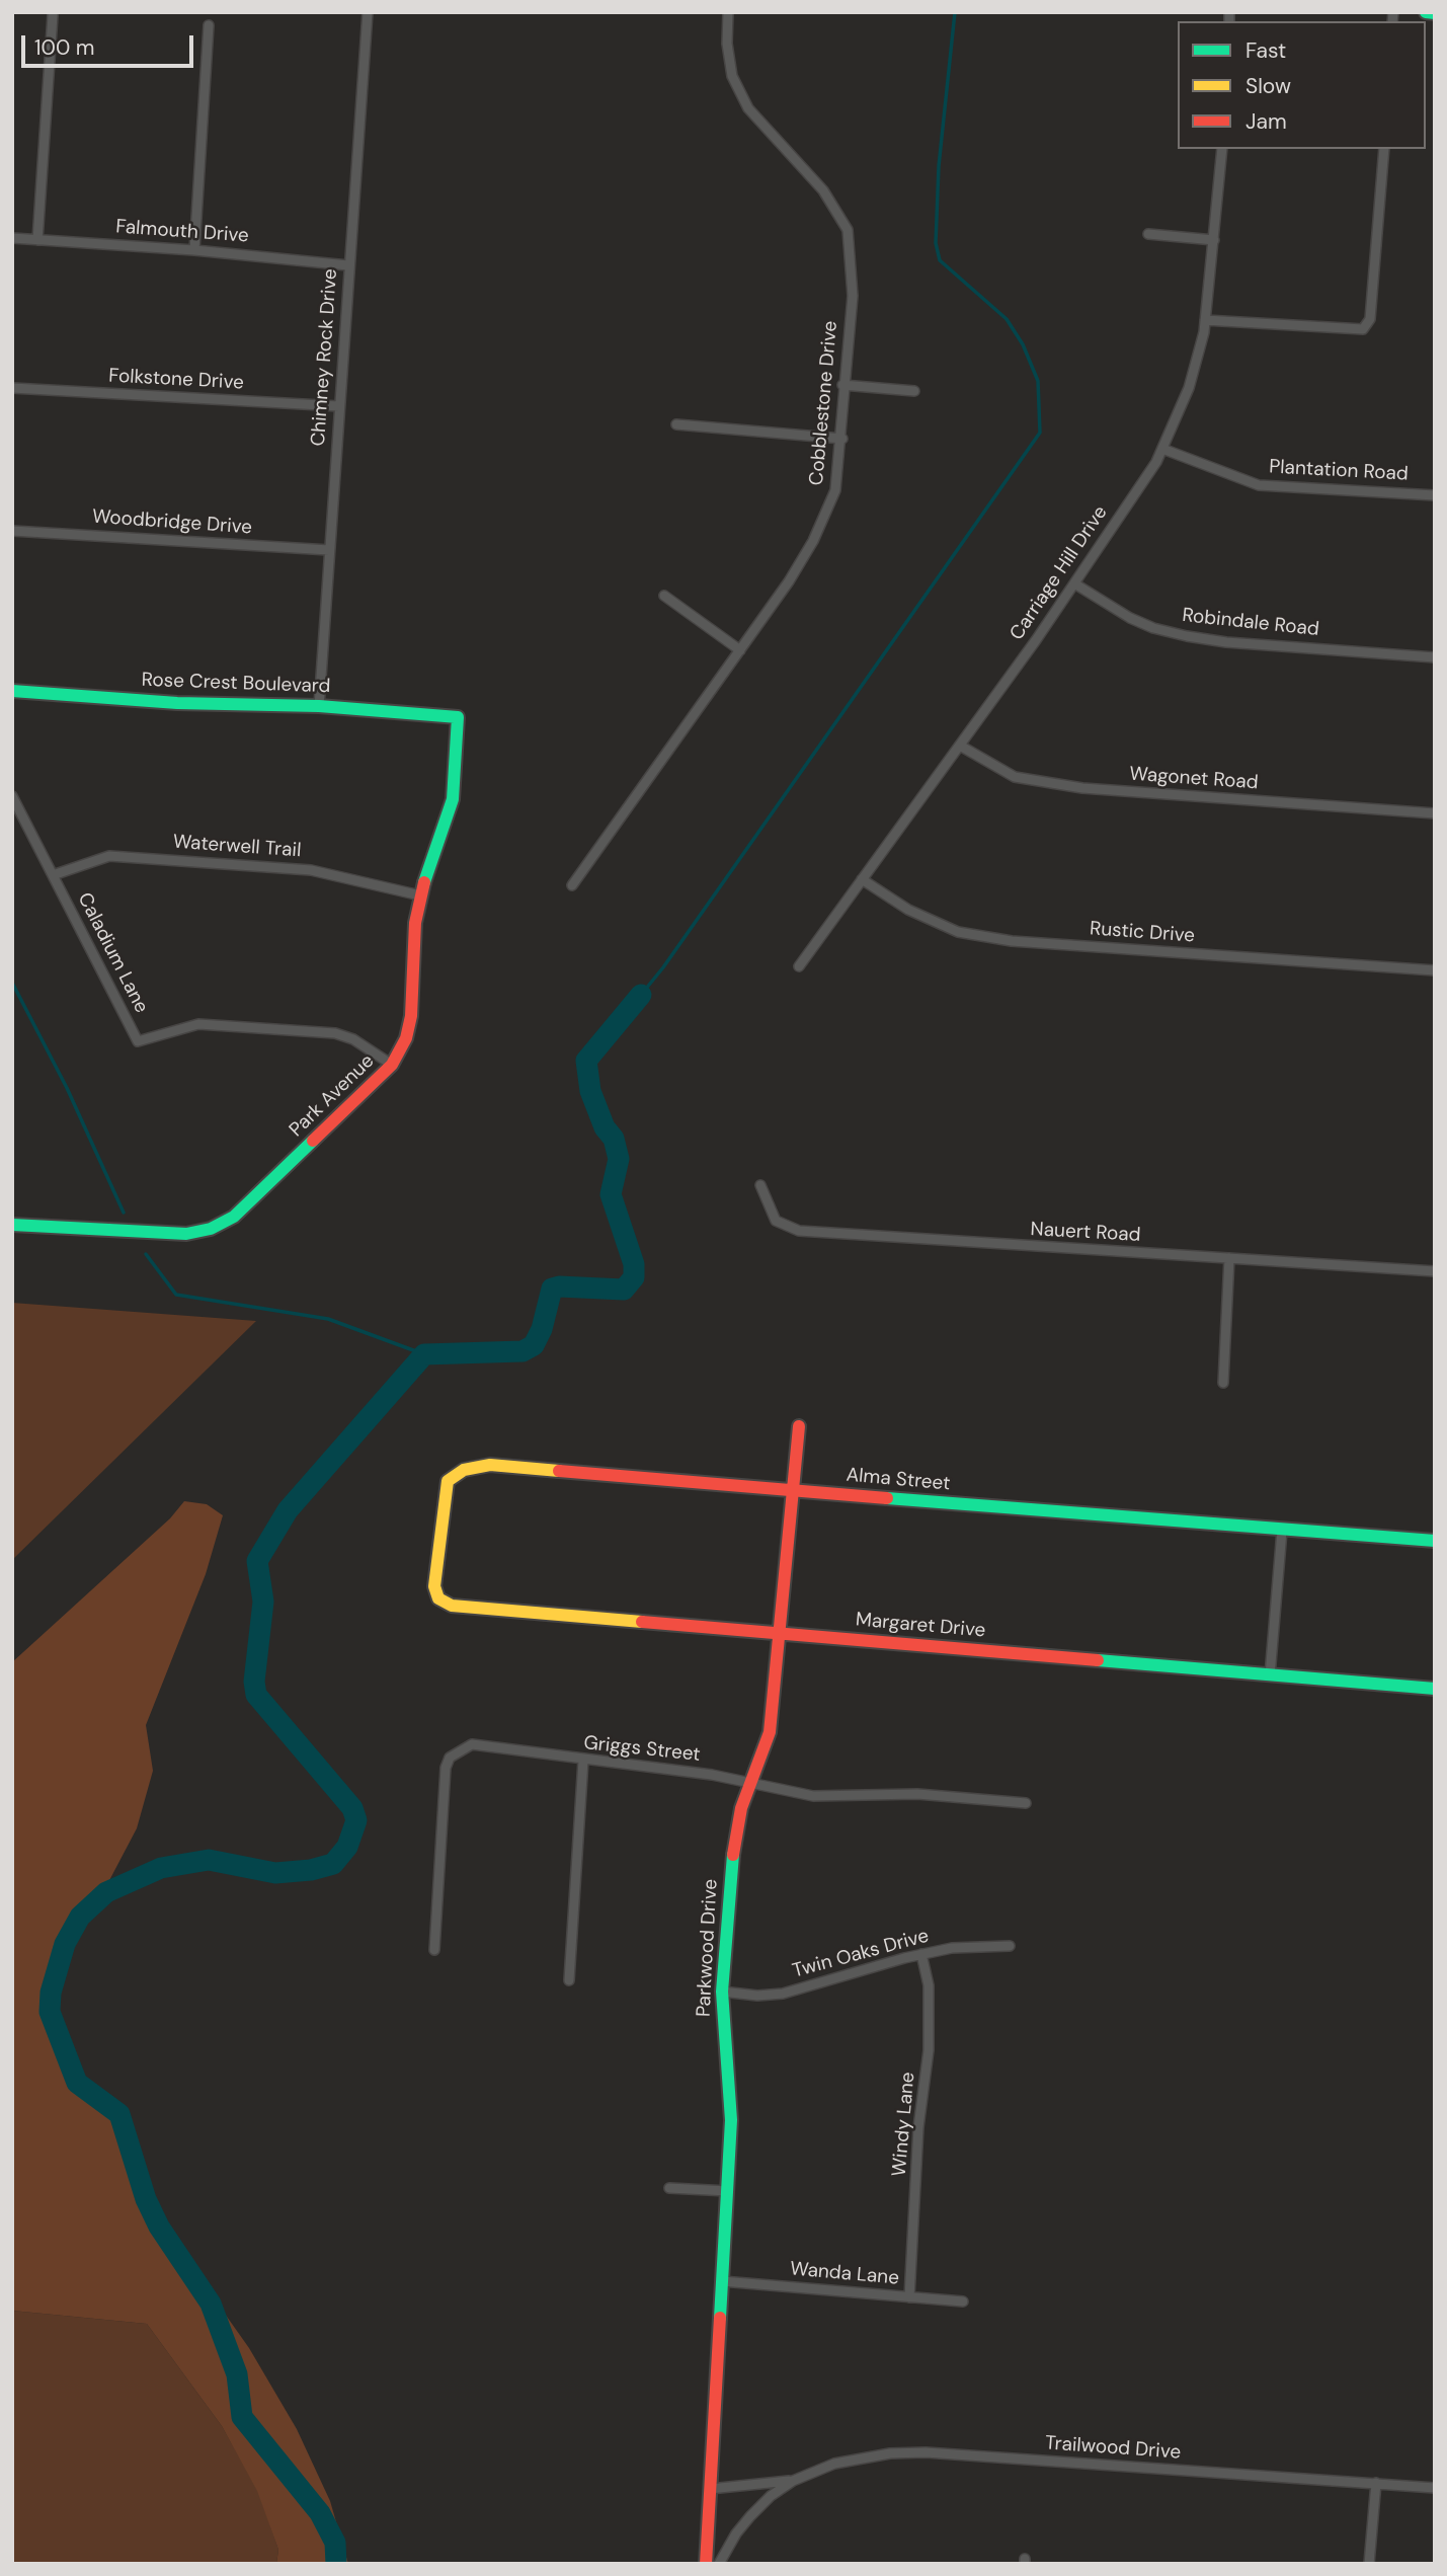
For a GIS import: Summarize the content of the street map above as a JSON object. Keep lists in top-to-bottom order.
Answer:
{
  "streets": {
    "street": [
      "Falmouth Drive",
      "Chimney Rock Drive",
      "Folkstone Drive",
      "Cobblestone Drive",
      "Plantation Road",
      "Woodbridge Drive",
      "Carriage Hill Drive",
      "Robindale Road",
      "Rose Crest Boulevard",
      "Wagonet Road",
      "Waterwell Trail",
      "Rustic Drive",
      "Caladium Lane",
      "Park Avenue",
      "Nauert Road",
      "Alma Street",
      "Margaret Drive",
      "Griggs Street",
      "Parkwood Drive",
      "Twin Oaks Drive",
      "Windy Lane",
      "Wanda Lane",
      "Trailwood Drive"
    ]
  },
  "crossings": [
    ["Falmouth Drive", "Chimney Rock Drive"],
    ["Chimney Rock Drive", "Folkstone Drive"],
    ["Chimney Rock Drive", "Woodbridge Drive"],
    ["Chimney Rock Drive", "Rose Crest Boulevard"],
    ["Plantation Road", "Carriage Hill Drive"],
    ["Carriage Hill Drive", "Robindale Road"],
    ["Carriage Hill Drive", "Wagonet Road"],
    ["Carriage Hill Drive", "Rustic Drive"],
    ["Rose Crest Boulevard", "Park Avenue"],
    ["Waterwell Trail", "Caladium Lane"],
    ["Waterwell Trail", "Park Avenue"],
    ["Caladium Lane", "Park Avenue"],
    ["Alma Street", "Margaret Drive"],
    ["Alma Street", "Parkwood Drive"],
    ["Margaret Drive", "Parkwood Drive"],
    ["Griggs Street", "Parkwood Drive"],
    ["Parkwood Drive", "Twin Oaks Drive"],
    ["Parkwood Drive", "Wanda Lane"],
    ["Parkwood Drive", "Trailwood Drive"],
    ["Twin Oaks Drive", "Windy Lane"],
    ["Windy Lane", "Wanda Lane"]
  ],
  "legend": ["Fast", "Slow", "Jam"],
  "scale_bar": "100 m"
}
